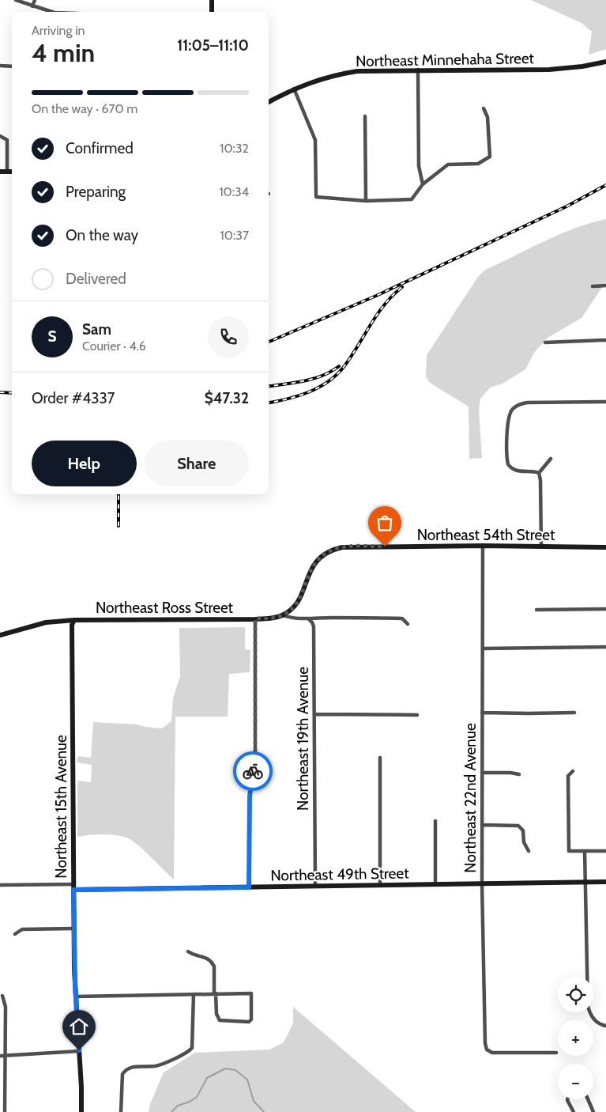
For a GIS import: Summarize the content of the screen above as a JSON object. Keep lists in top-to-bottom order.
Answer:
{
  "streets": {
    "street": [
      "Northeast Minnehaha Street",
      "Northeast 54th Street",
      "Northeast Ross Street",
      "Northeast 19th Avenue",
      "Northeast 22nd Avenue",
      "Northeast 15th Avenue",
      "Northeast 49th Street"
    ]
  },
  "crossings": [
    ["Northeast 54th Street", "Northeast Ross Street"],
    ["Northeast 54th Street", "Northeast 22nd Avenue"],
    ["Northeast Ross Street", "Northeast 15th Avenue"],
    ["Northeast 19th Avenue", "Northeast 49th Street"],
    ["Northeast 22nd Avenue", "Northeast 49th Street"],
    ["Northeast 15th Avenue", "Northeast 49th Street"]
  ],
  "page": {
    "heading": ["4 min", "Arriving in", "11:05–11:10"],
    "panel": [
      "Sam",
      "Courier · 4.6",
      "Order #4337",
      "$47.32"
    ],
    "bar": "On the way · 670 m",
    "list": [
      ["Confirmed", "10:32"],
      ["Preparing", "10:34"],
      ["On the way", "10:37"],
      "Delivered"
    ],
    "round": "S",
    "buttons": ["Help", "Share"],
    "map_buttons": ["+", "−"]
  }
}
